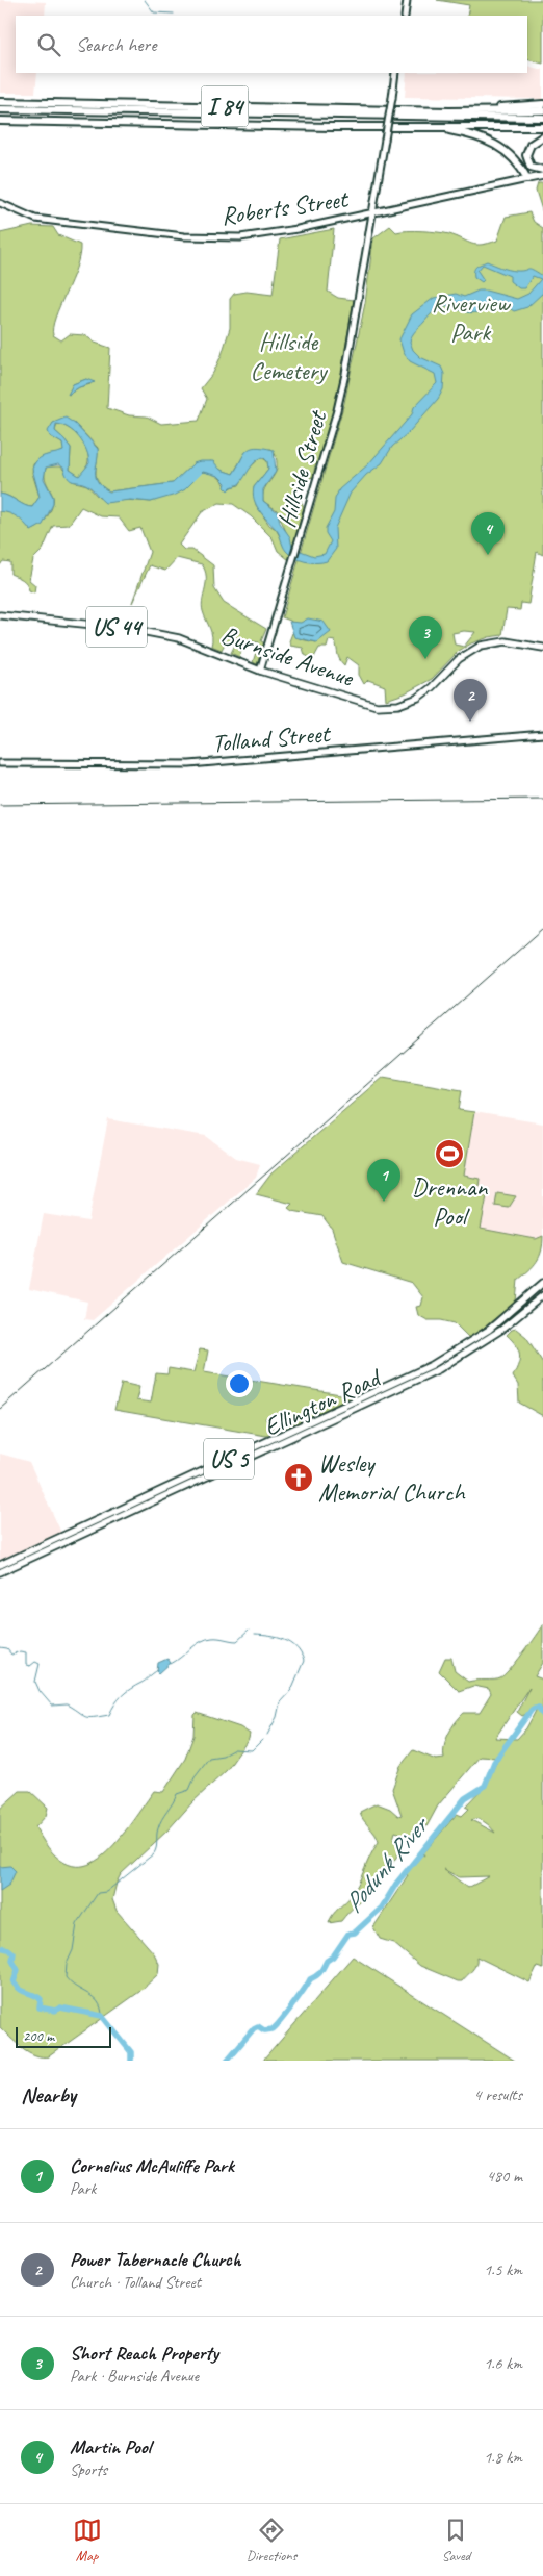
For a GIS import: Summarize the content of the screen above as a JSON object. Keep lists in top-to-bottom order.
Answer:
{
  "streets": {
    "highway": ["I 84"],
    "main road": [
      "Roberts Street",
      "Hillside Street",
      "US 44",
      "Burnside Avenue",
      "Tolland Street",
      "Ellington Road",
      "US 5"
    ]
  },
  "crossings": [
    ["Roberts Street", "Hillside Street"],
    ["Hillside Street", "Burnside Avenue"]
  ],
  "water": ["Podunk River"],
  "parks": ["Riverview Park", "Hillside Cemetery"],
  "places": {
    "sports": ["Drennan Pool"],
    "church": ["Wesley Memorial Church"]
  },
  "scale_bar": "200 m",
  "page": {
    "search": "Search here",
    "pins": [
      "4",
      "3",
      "2",
      "1"
    ],
    "scale": "200 m",
    "heading": ["Nearby", "4 results"],
    "list": [
      {
        "mark": "1",
        "name": "Cornelius McAuliffe Park",
        "note": "Park",
        "value": "480 m"
      },
      {
        "mark": "2",
        "name": "Power Tabernacle Church",
        "note": "Church · Tolland Street",
        "value": "1.5 km"
      },
      {
        "mark": "3",
        "name": "Short Reach Property",
        "note": "Park · Burnside Avenue",
        "value": "1.6 km"
      },
      {
        "mark": "4",
        "name": "Martin Pool",
        "note": "Sports",
        "value": "1.8 km"
      }
    ],
    "nav": ["Map", "Directions", "Saved"]
  }
}
